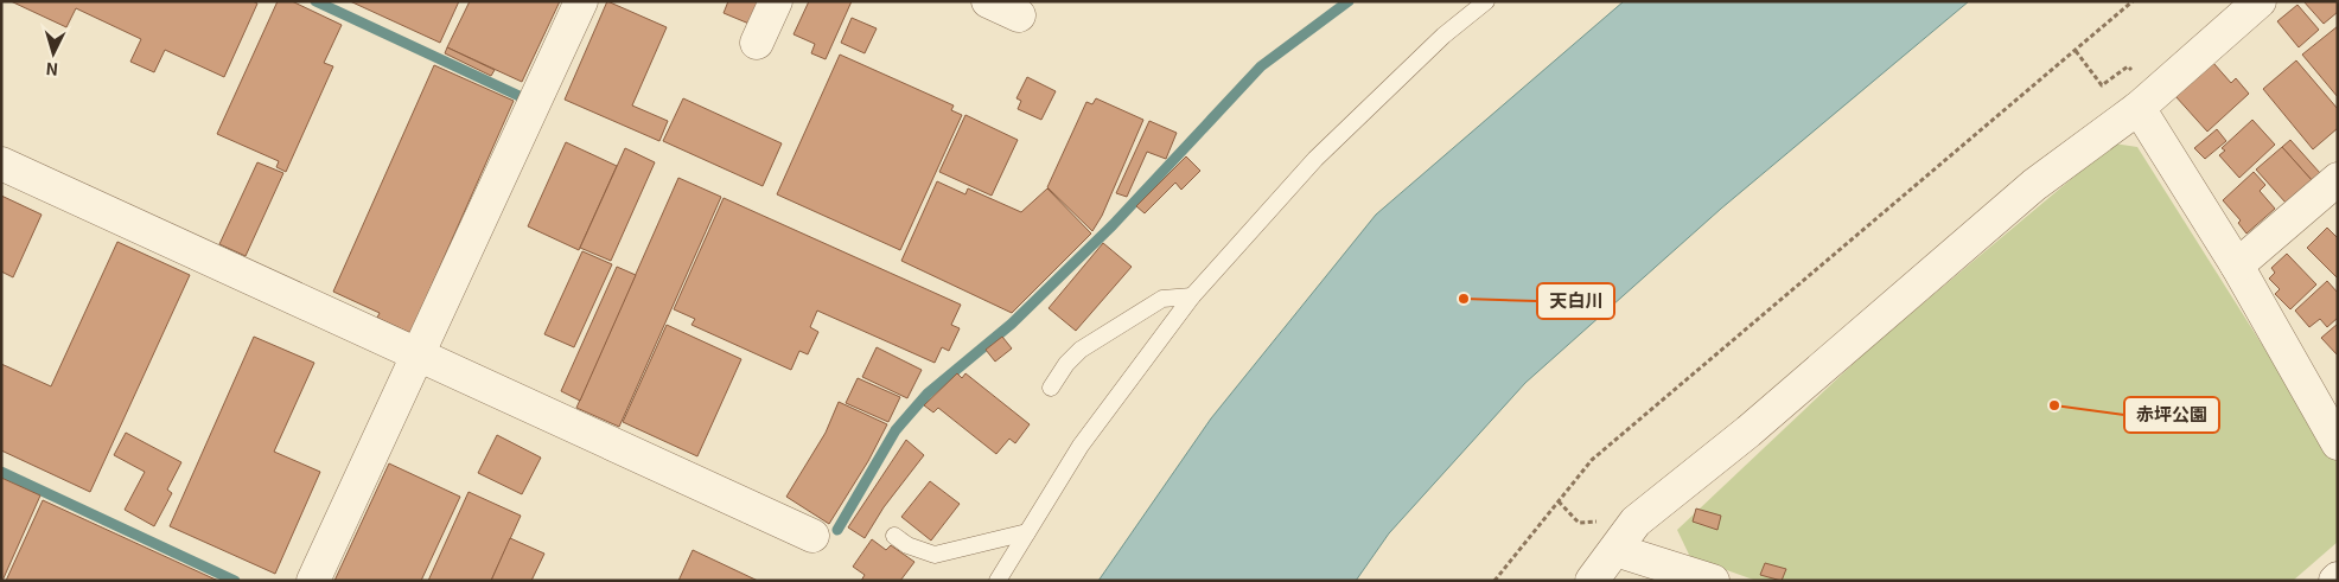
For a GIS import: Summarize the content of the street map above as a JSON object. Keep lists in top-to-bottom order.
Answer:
{
  "places": ["天白川", "赤坪公園"],
  "north": "bottom"
}
